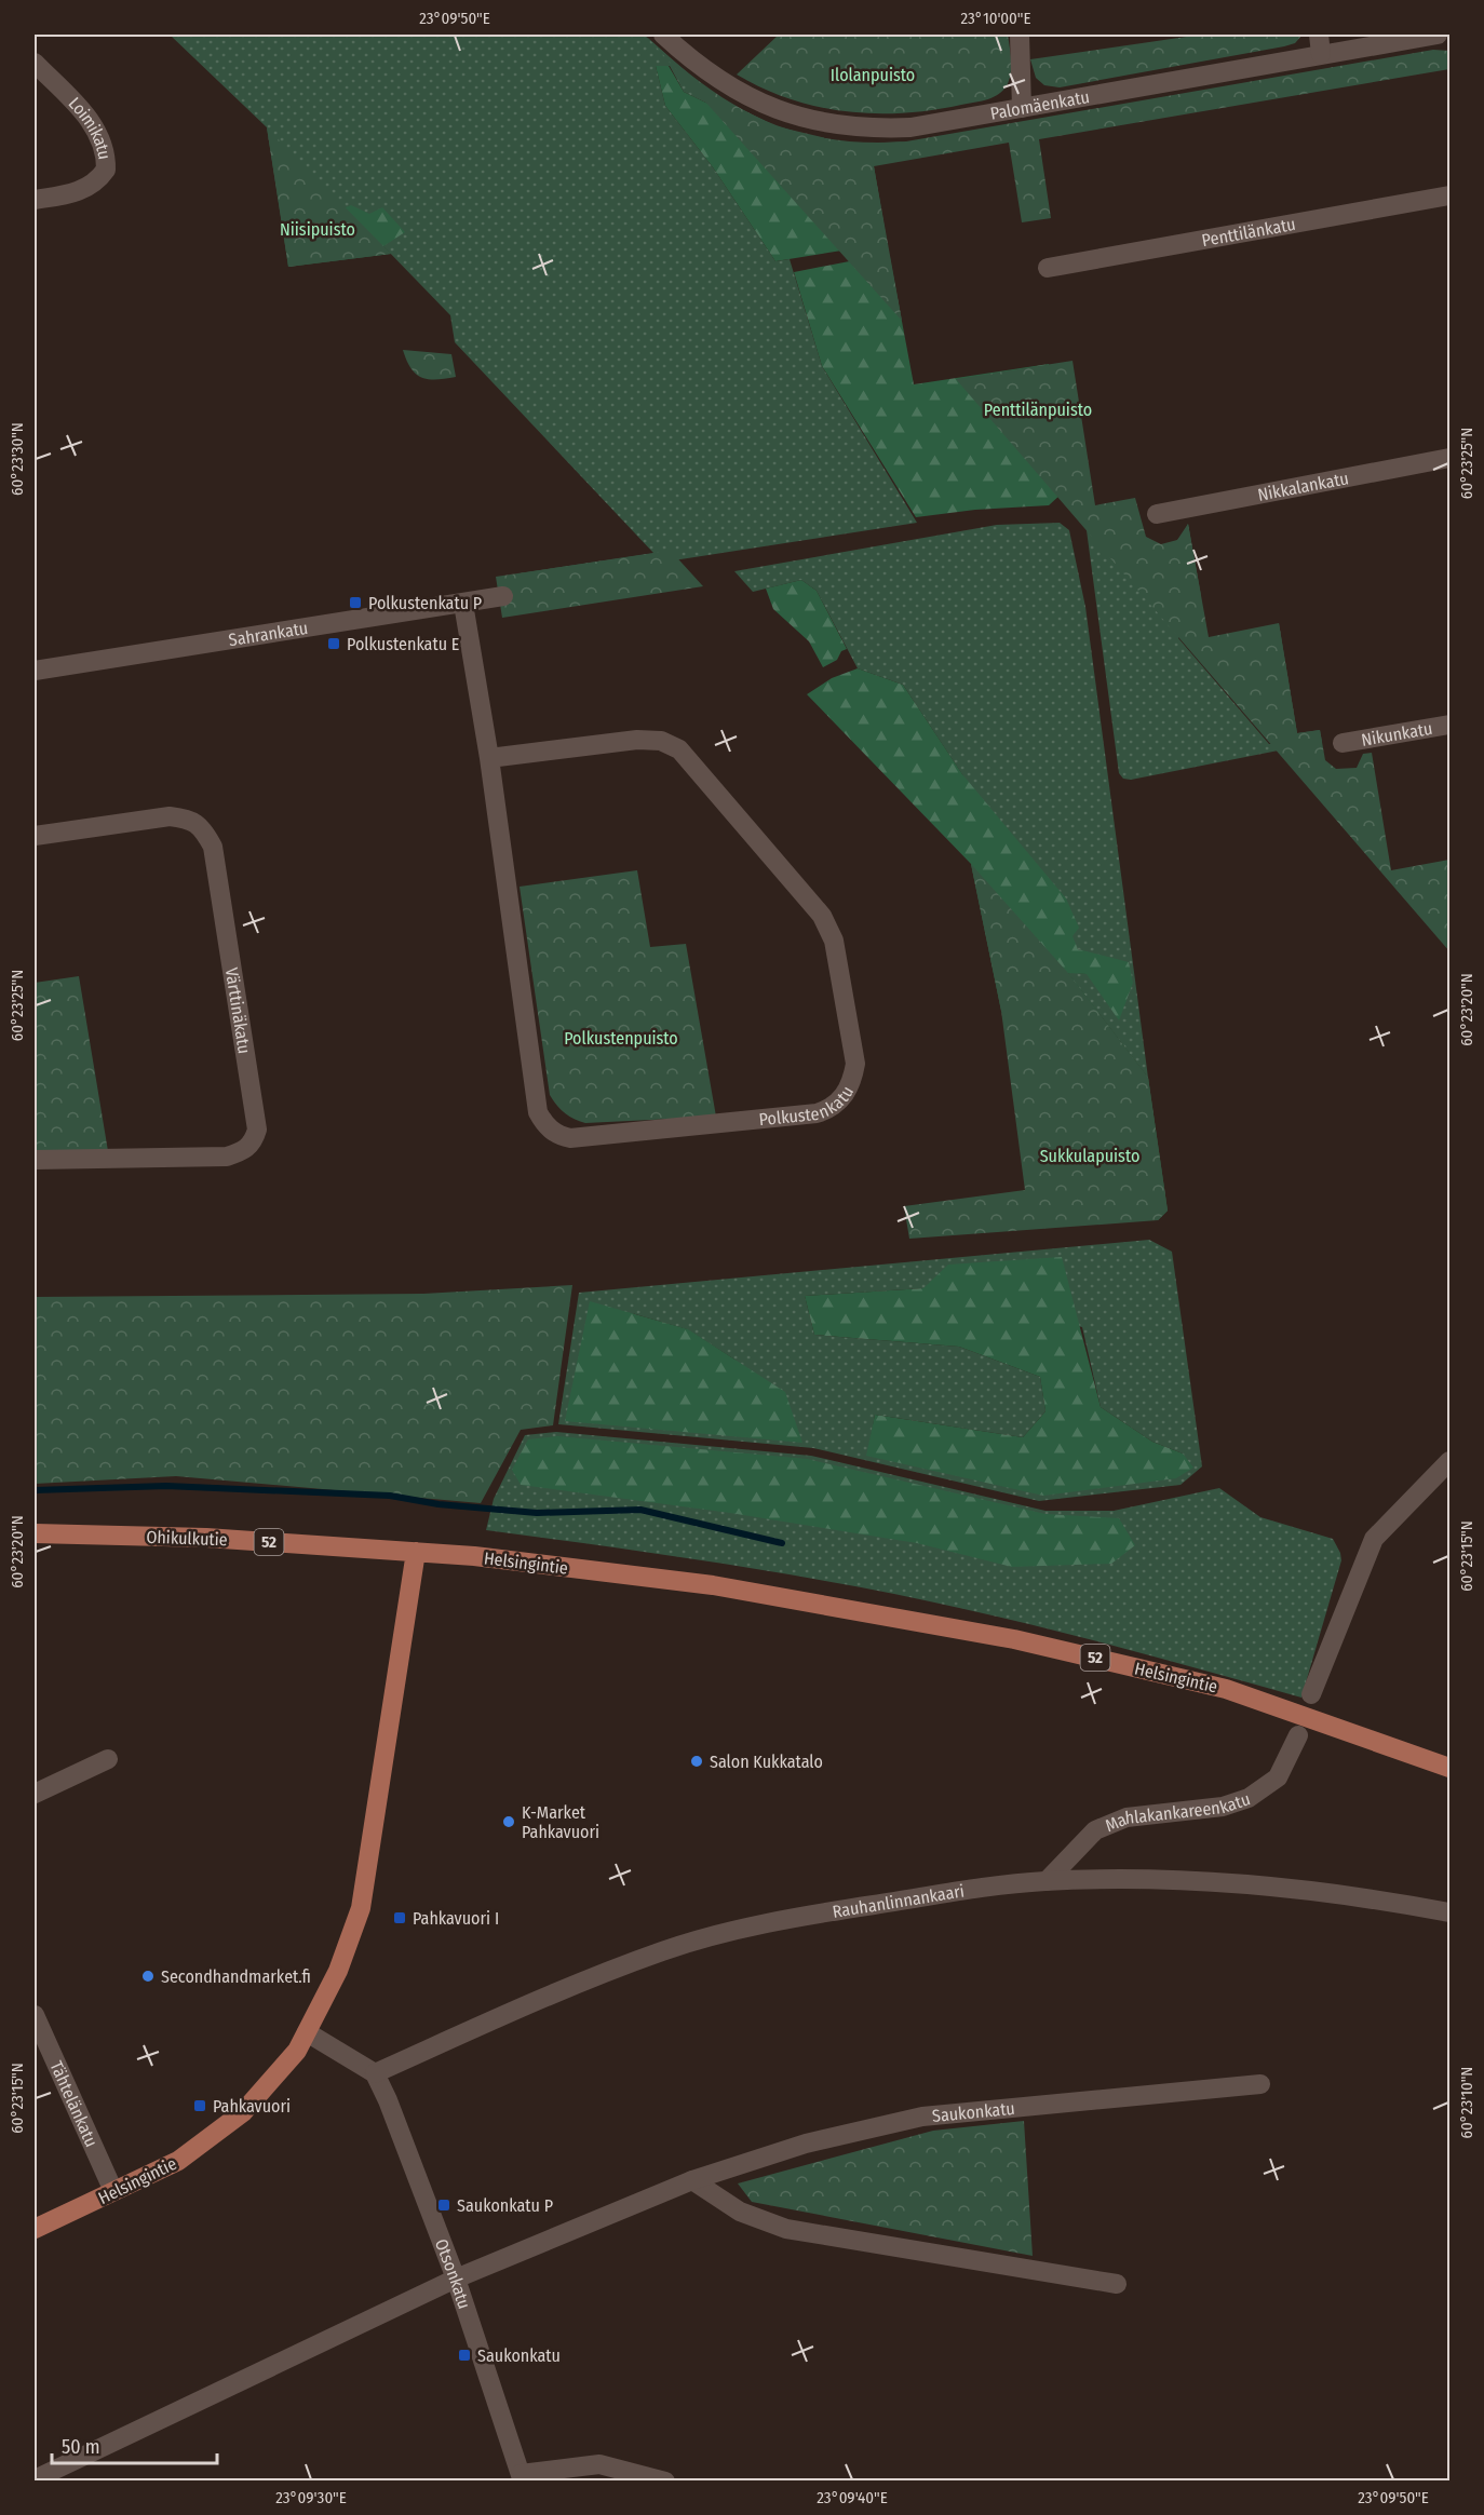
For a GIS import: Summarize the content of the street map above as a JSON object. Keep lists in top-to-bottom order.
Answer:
{
  "streets": {
    "main road": ["Ohikulkutie", "52", "Helsingintie"],
    "street": [
      "Palomäenkatu",
      "Loimikatu",
      "Penttilänkatu",
      "Nikkalankatu",
      "Sahrankatu",
      "Nikunkatu",
      "Värttinäkatu",
      "Polkustenkatu",
      "Mahlakankareenkatu",
      "Rauhanlinnankaari",
      "Tähtelänkatu",
      "Saukonkatu",
      "Otsonkatu"
    ]
  },
  "crossings": [
    ["Sahrankatu", "Polkustenkatu"],
    ["Ohikulkutie", "Helsingintie"],
    ["Helsingintie", "Tähtelänkatu"],
    ["Mahlakankareenkatu", "Rauhanlinnankaari"],
    ["Rauhanlinnankaari", "Otsonkatu"],
    ["Saukonkatu", "Otsonkatu"]
  ],
  "parks": [
    "Ilolanpuisto",
    "Niisipuisto",
    "Penttilänpuisto",
    "Polkustenpuisto",
    "Sukkulapuisto"
  ],
  "places": {
    "transit": [
      "Polkustenkatu P",
      "Polkustenkatu E",
      "Pahkavuori I",
      "Pahkavuori",
      "Saukonkatu P",
      "Saukonkatu"
    ],
    "other": ["Salon Kukkatalo", "K-Market Pahkavuori", "Secondhandmarket.fi"]
  },
  "scale_bar": "50 m",
  "coordinates": [
    "23°09'50\"E",
    "23°10'00\"E",
    "60°23'30\"N",
    "60°23'25\"N",
    "60°23'20\"N",
    "60°23'15\"N",
    "60°23'10\"N",
    "23°09'30\"E",
    "23°09'40\"E"
  ]
}
